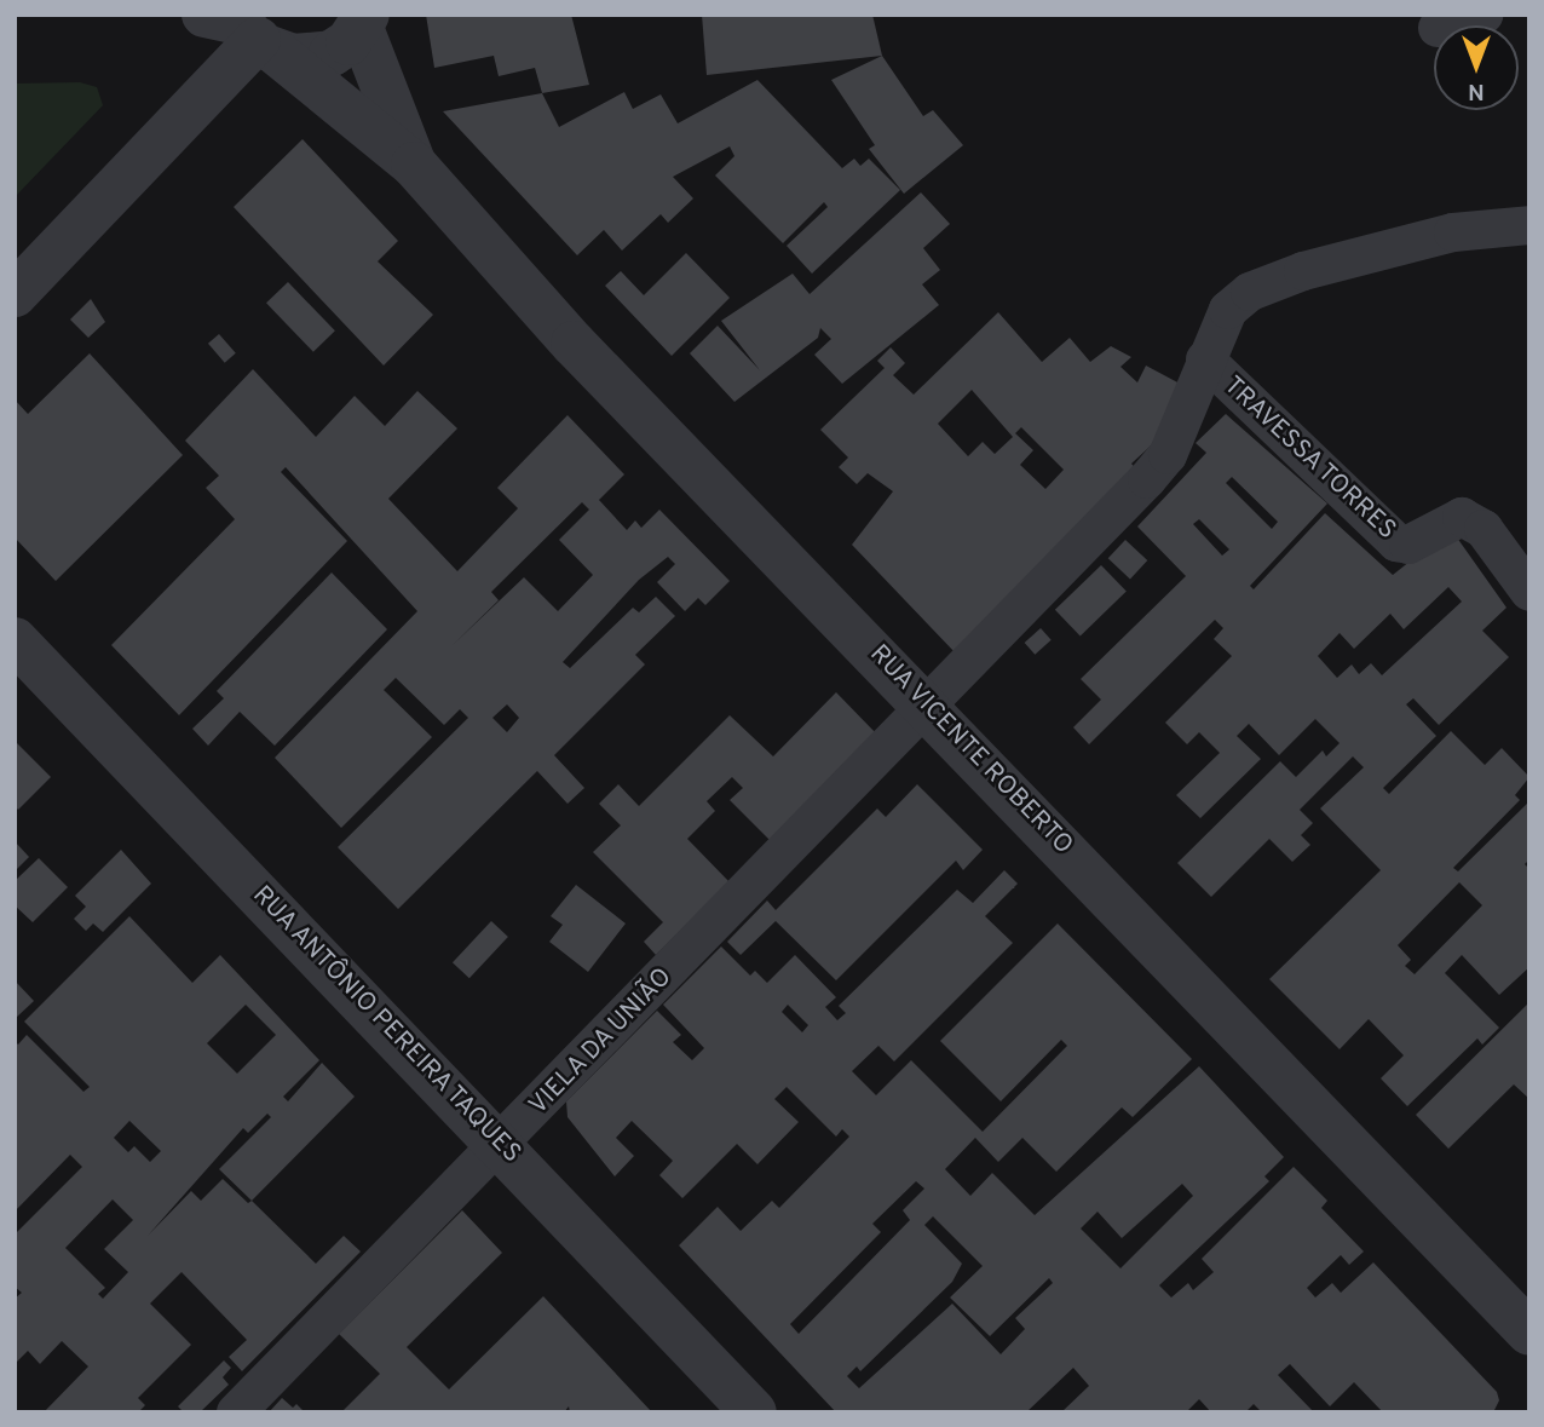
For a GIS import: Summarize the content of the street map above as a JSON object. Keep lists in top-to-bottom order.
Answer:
{
  "streets": {
    "street": ["RUA VICENTE ROBERTO", "RUA ANTÔNIO PEREIRA TAQUES"],
    "lane": ["TRAVESSA TORRES", "VIELA DA UNIÃO"]
  },
  "crossings": [
    ["TRAVESSA TORRES", "VIELA DA UNIÃO"],
    ["RUA VICENTE ROBERTO", "VIELA DA UNIÃO"],
    ["RUA ANTÔNIO PEREIRA TAQUES", "VIELA DA UNIÃO"]
  ],
  "north": "bottom"
}
